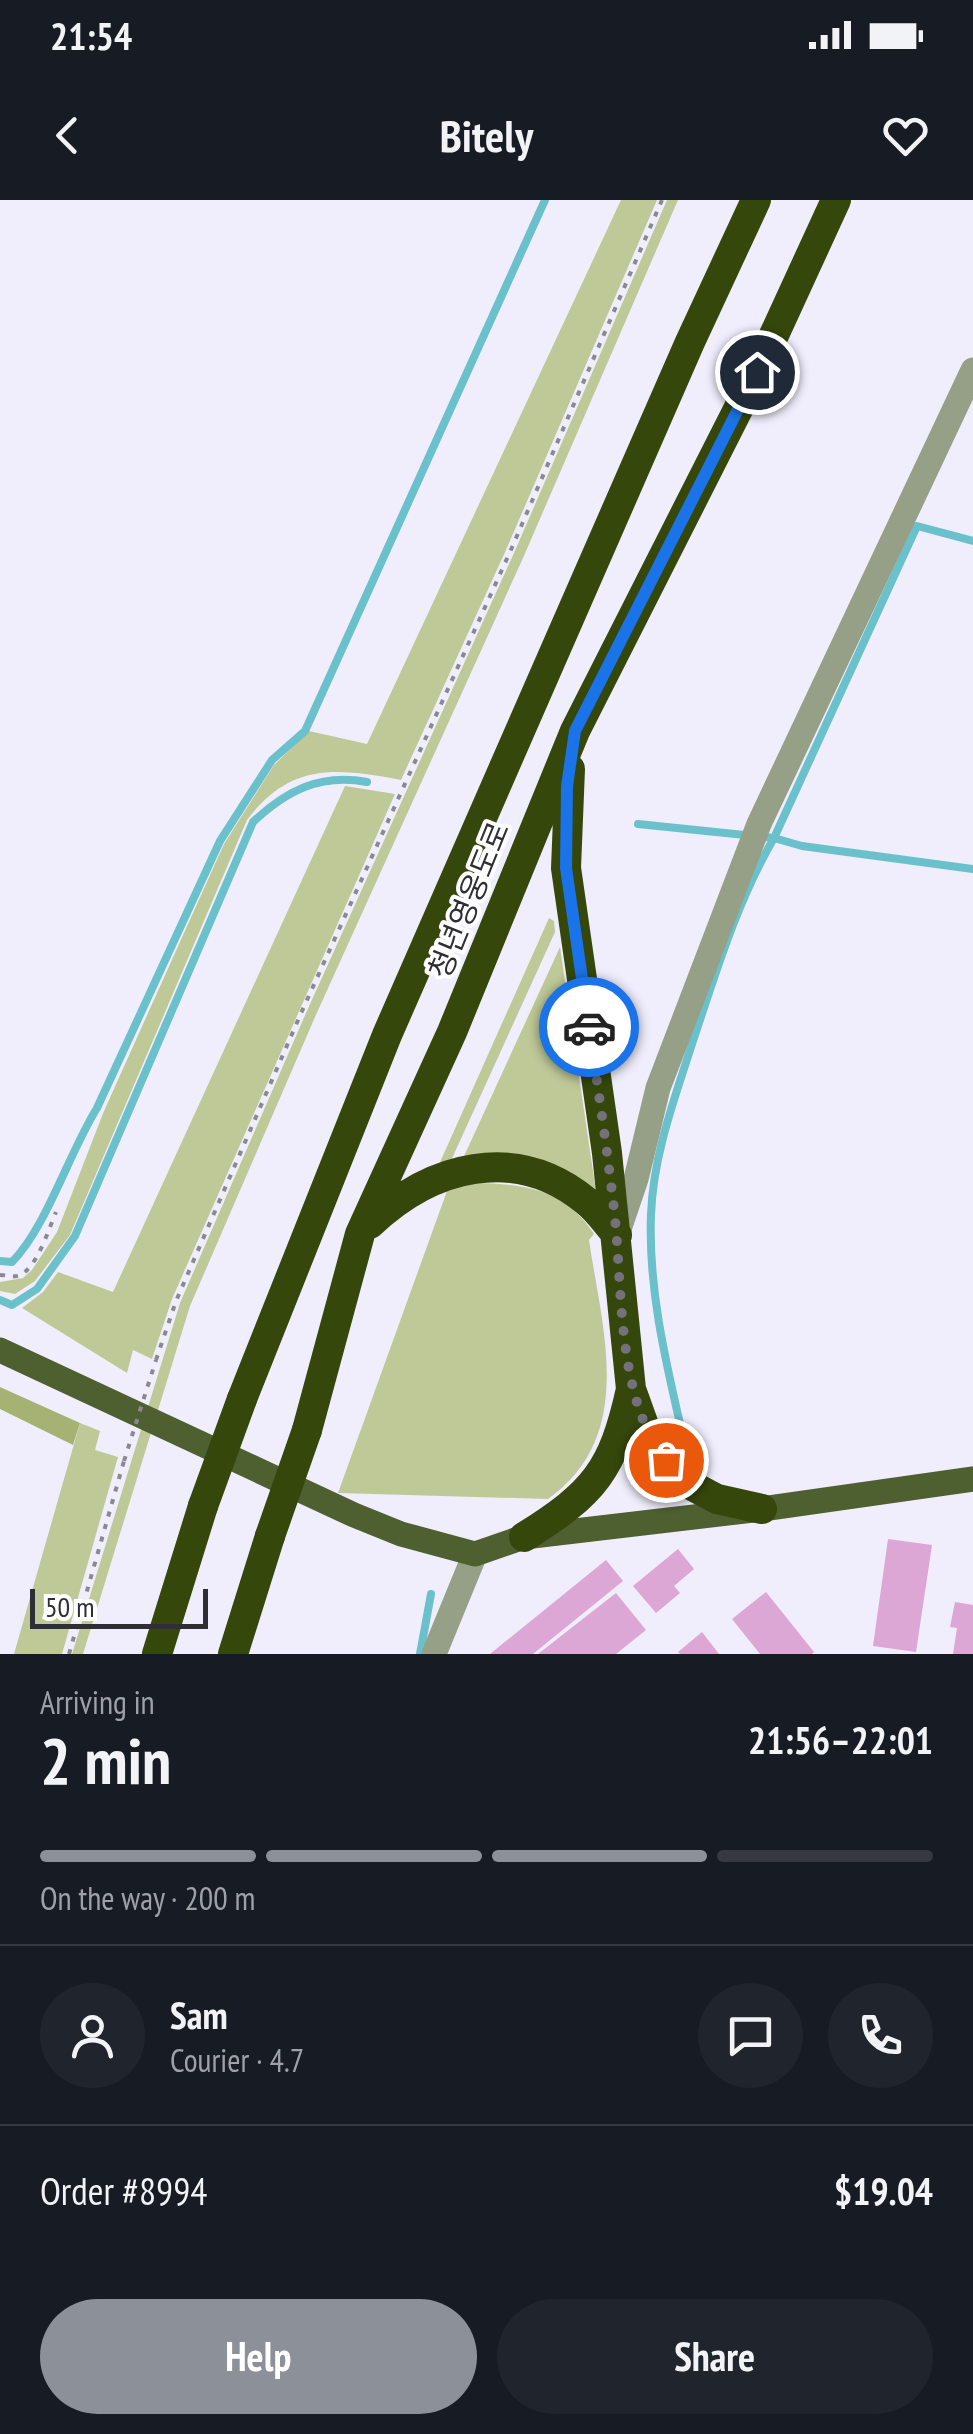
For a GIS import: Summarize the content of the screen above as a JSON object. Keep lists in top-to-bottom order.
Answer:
{
  "streets": {
    "highway": ["청년영웅도로"]
  },
  "scale_bar": "50 m",
  "page": {
    "status": "21:54",
    "header": "Bitely",
    "scale": "50 m",
    "heading": ["2 min", "Arriving in", "21:56–22:01"],
    "panel": [
      "Sam",
      "Courier · 4.7",
      "Order #8994",
      "$19.04"
    ],
    "bar": "On the way · 200 m",
    "buttons": ["Help", "Share"]
  }
}
